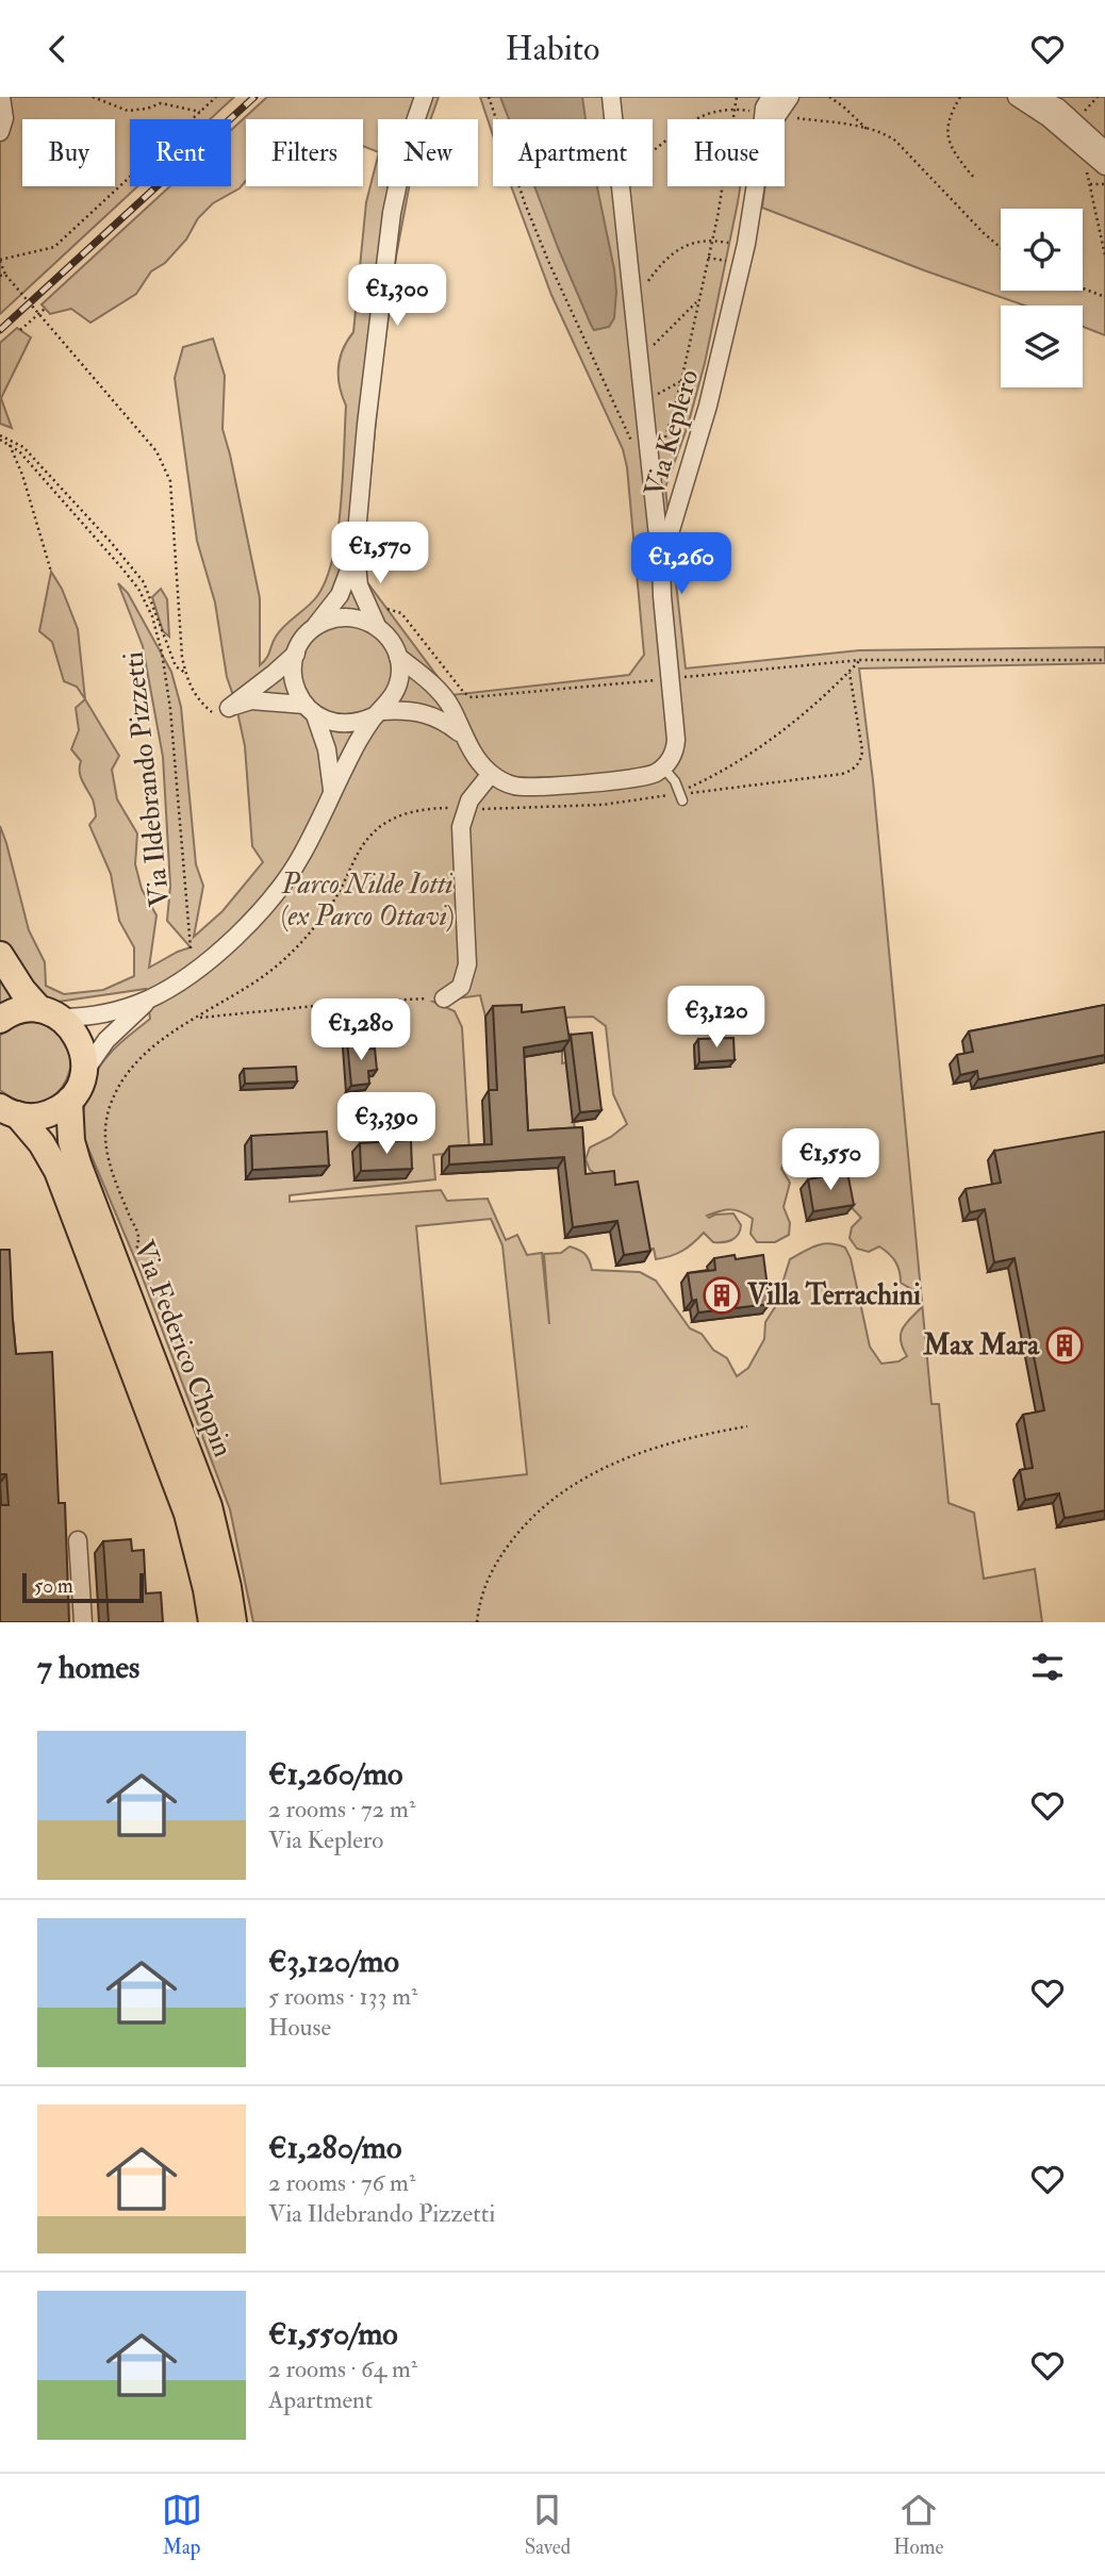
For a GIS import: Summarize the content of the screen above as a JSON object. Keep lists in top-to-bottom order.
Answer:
{
  "streets": {
    "main road": ["Via Federico Chopin"],
    "street": ["Via Keplero"],
    "path": ["Via Ildebrando Pizzetti"]
  },
  "parks": ["Parco Nilde Iotti (ex Parco Ottavi)"],
  "places": {
    "building": ["Villa Terrachini", "Max Mara"]
  },
  "scale_bar": "50 m",
  "page": {
    "header": "Habito",
    "chip": [
      "Buy",
      "Rent",
      "Filters",
      "New",
      "Apartment",
      "House"
    ],
    "price": [
      "€1,300",
      "€1,570",
      "€1,260",
      "€3,120",
      "€1,280",
      "€3,390",
      "€1,550"
    ],
    "scale": "50 m",
    "heading": "7 homes",
    "list": [
      {
        "name": "€1,260/mo",
        "note": "2 rooms · 72 m² · Via Keplero"
      },
      {
        "name": "€3,120/mo",
        "note": "5 rooms · 133 m² · House"
      },
      {
        "name": "€1,280/mo",
        "note": "2 rooms · 76 m² · Via Ildebrando Pizzetti"
      },
      {
        "name": "€1,550/mo",
        "note": "2 rooms · 64 m² · Apartment"
      }
    ],
    "tabs": ["Map", "Saved", "Home"]
  }
}
